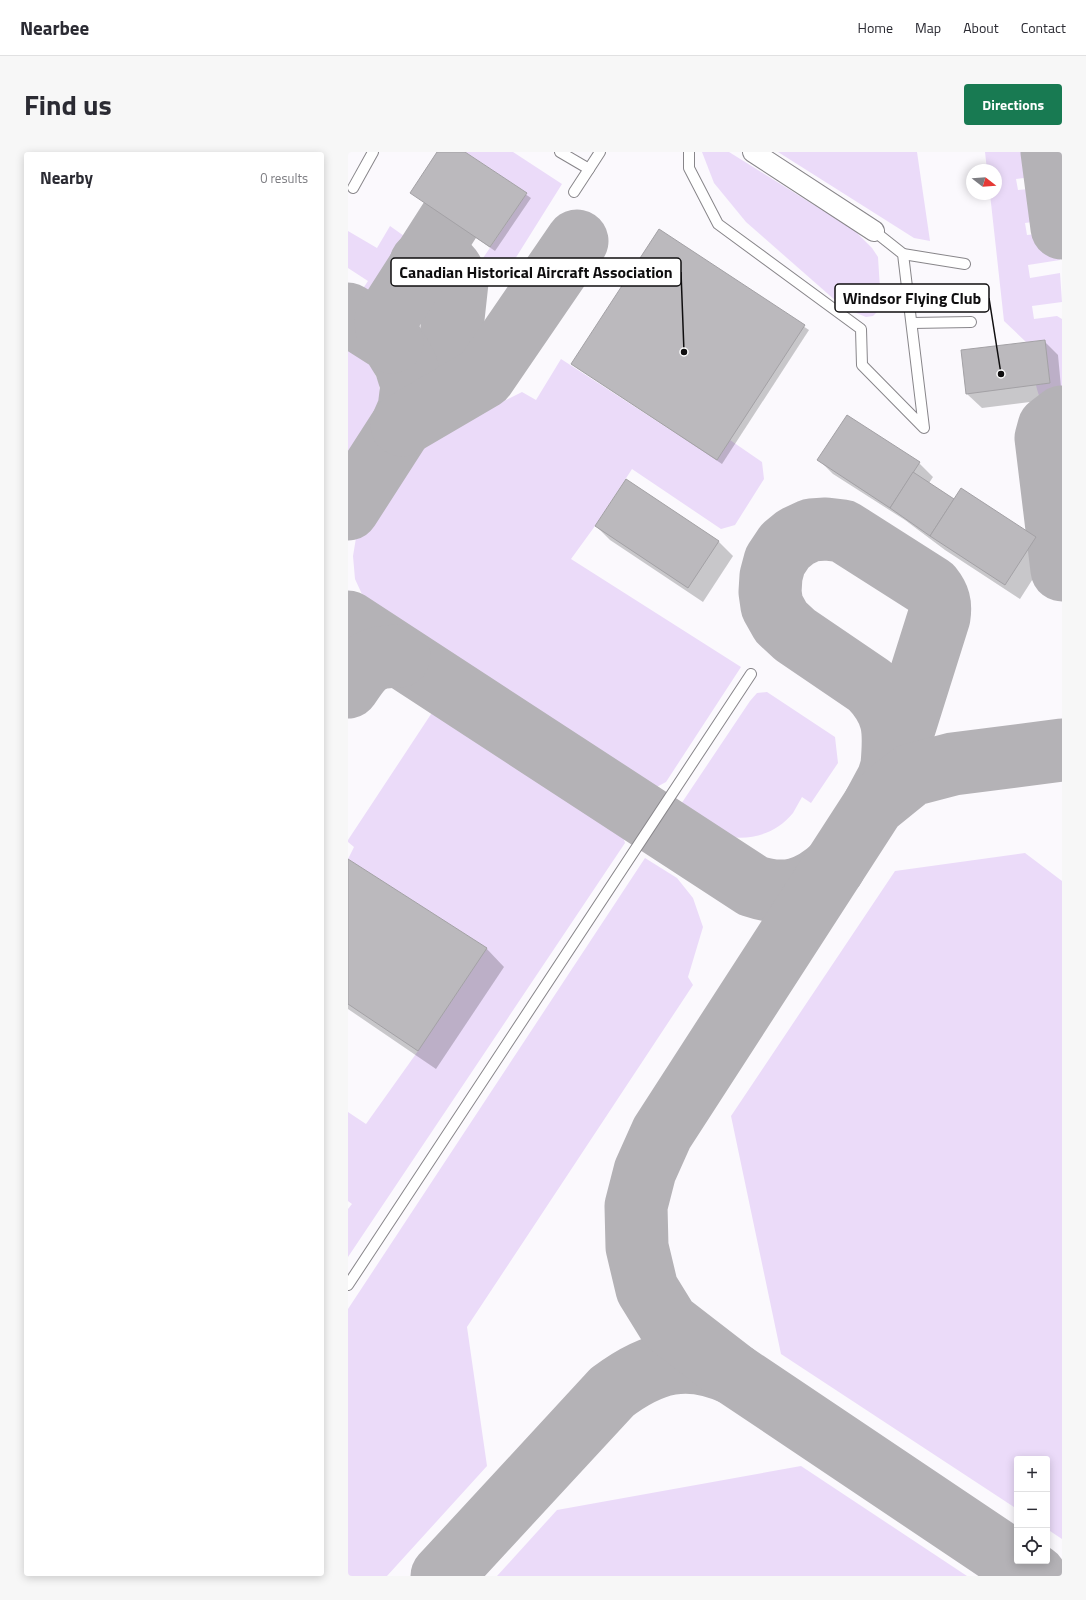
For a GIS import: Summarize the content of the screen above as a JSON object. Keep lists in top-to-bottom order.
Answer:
{
  "places": ["Canadian Historical Aircraft Association", "Windsor Flying Club"],
  "north": "right",
  "page": {
    "header": "Nearbee",
    "nav": [
      "Home",
      "Map",
      "About",
      "Contact"
    ],
    "title": "Find us",
    "buttons": "Directions",
    "heading": ["Nearby", "0 results"],
    "map_buttons": ["+", "−"]
  }
}
